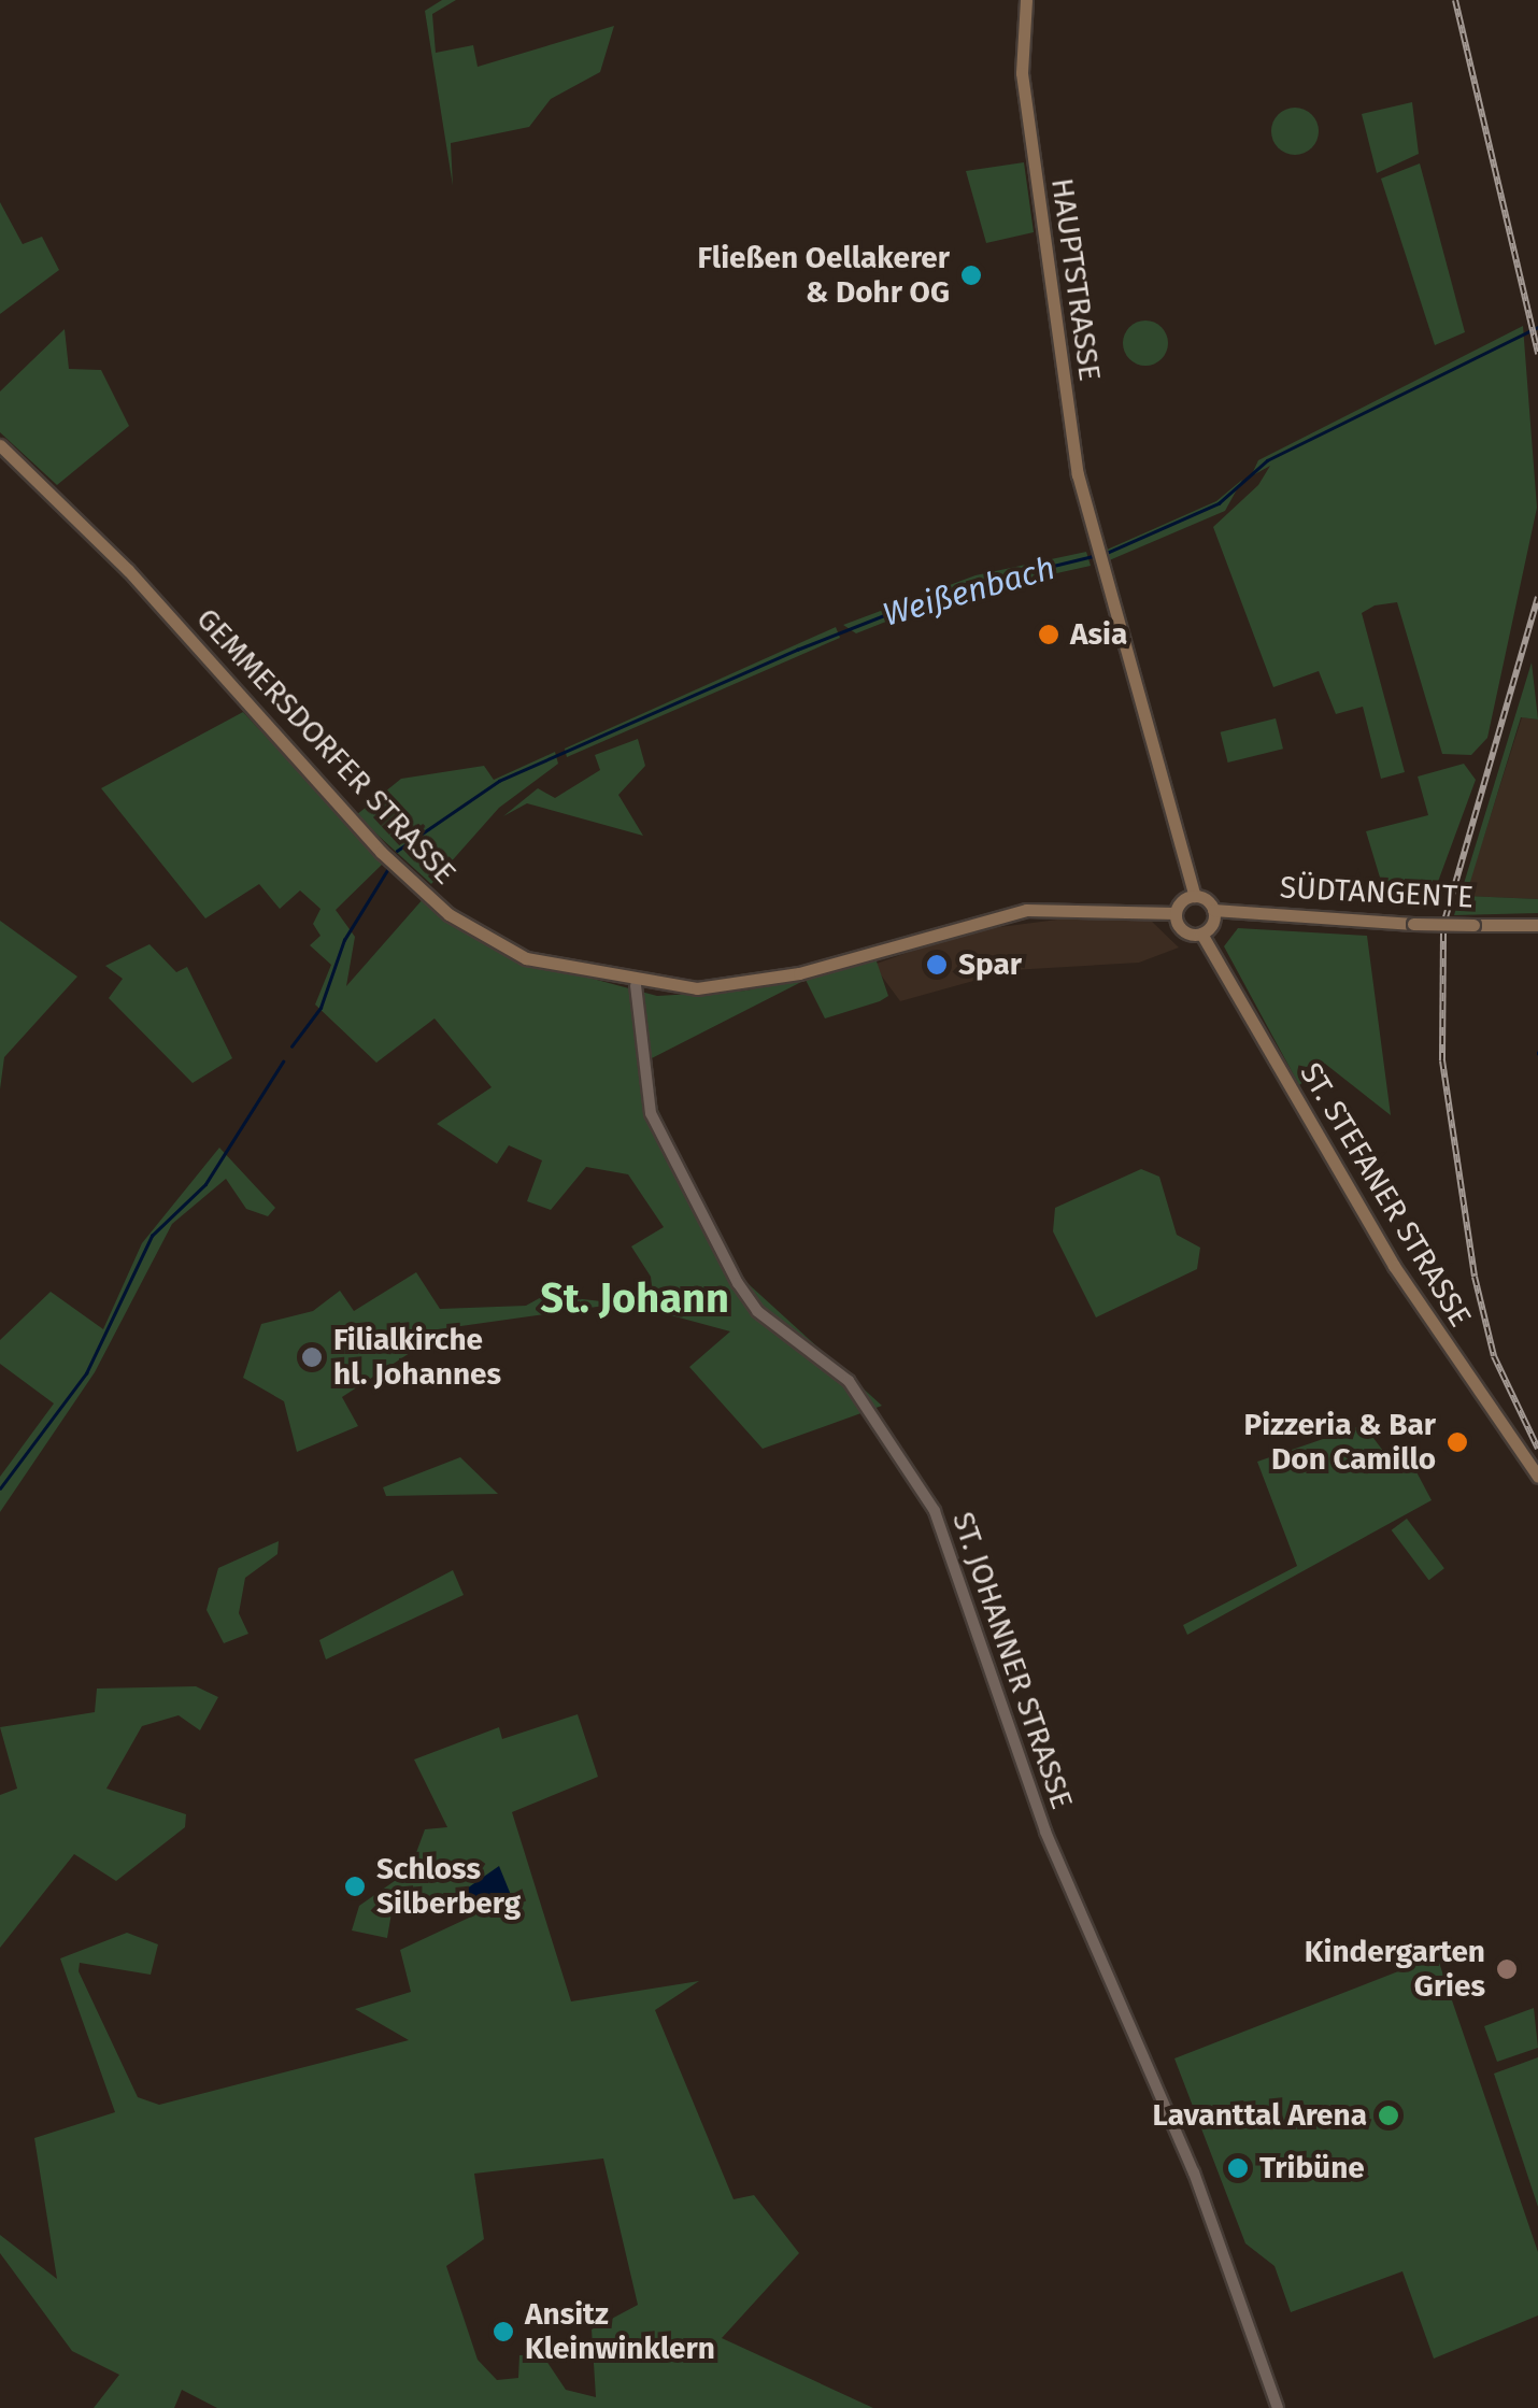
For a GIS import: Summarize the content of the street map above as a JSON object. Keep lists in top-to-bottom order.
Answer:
{
  "streets": {
    "main road": [
      "HAUPTSTRASSE",
      "GEMMERSDORFER STRASSE",
      "SÜDTANGENTE",
      "ST. STEFANER STRASSE"
    ],
    "street": ["ST. JOHANNER STRASSE"]
  },
  "crossings": [
    ["GEMMERSDORFER STRASSE", "ST. JOHANNER STRASSE"]
  ],
  "districts": ["St. Johann"],
  "water": ["Weißenbach"],
  "places": [
    "Fließen Oellakerer & Dohr OG",
    "Asia",
    "Spar",
    "Filialkirche hl. Johannes",
    "Pizzeria & Bar Don Camillo",
    "Schloss Silberberg",
    "Kindergarten Gries",
    "Lavanttal Arena",
    "Tribüne",
    "Ansitz Kleinwinklern"
  ]
}
